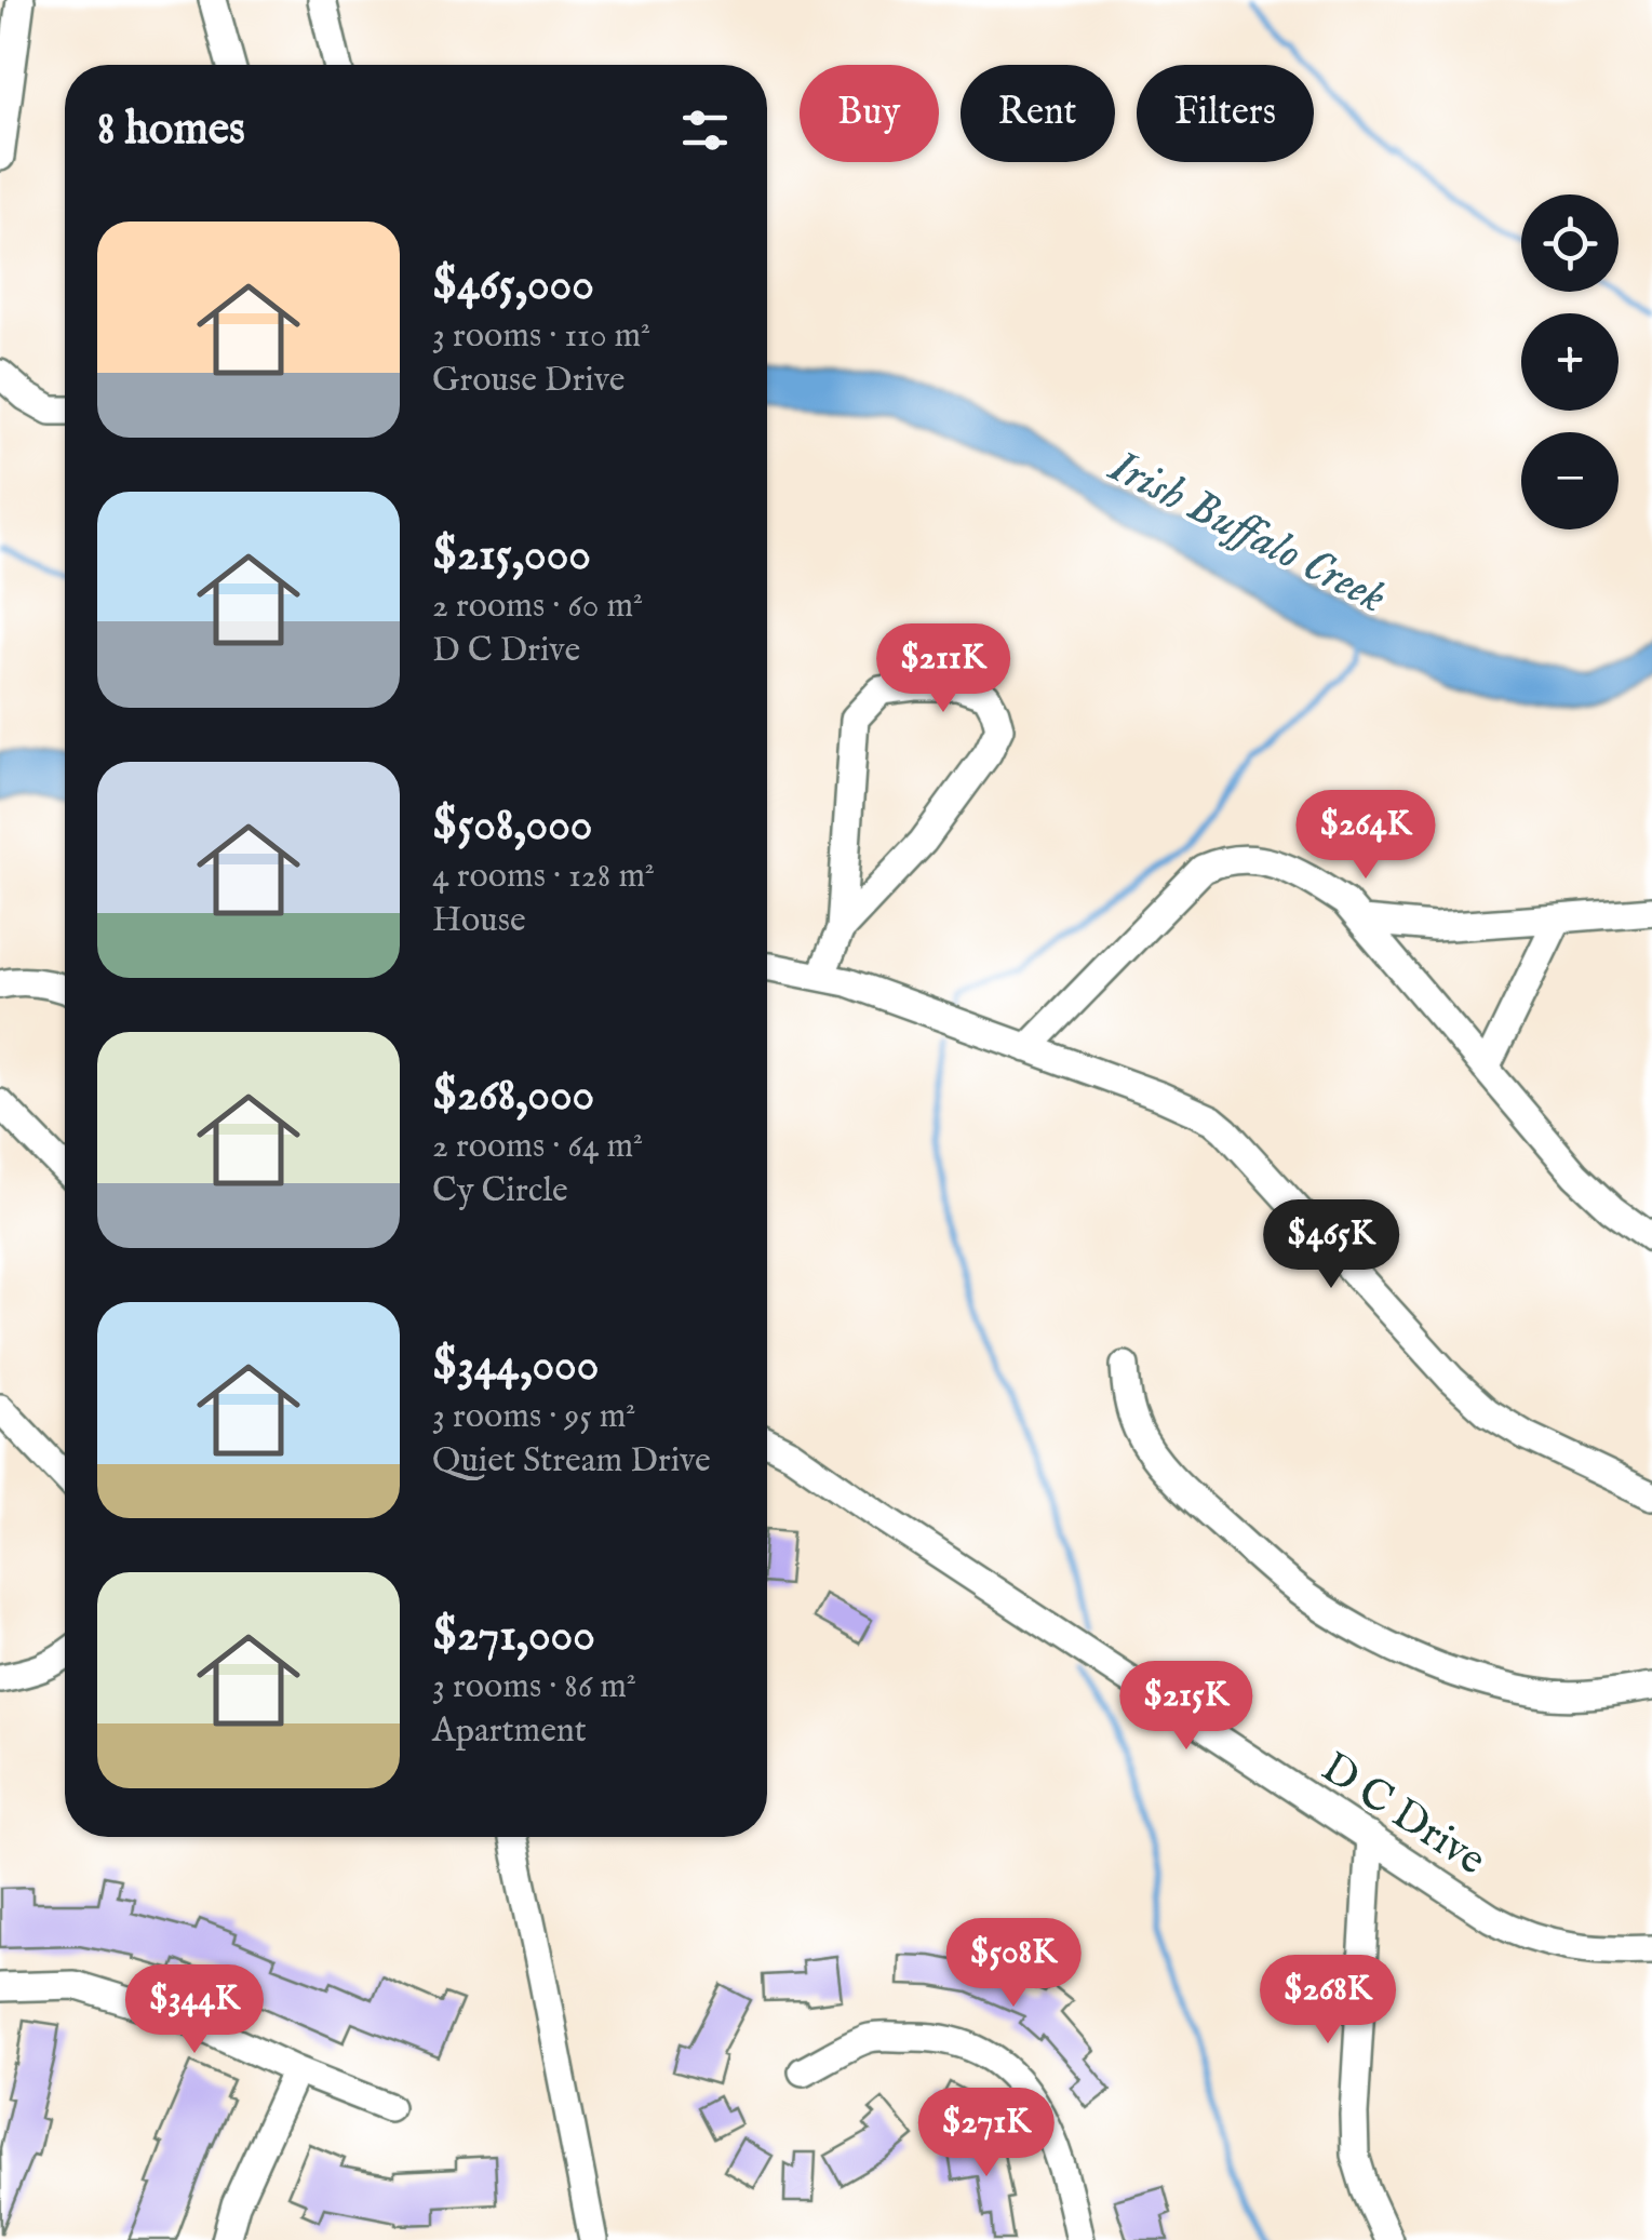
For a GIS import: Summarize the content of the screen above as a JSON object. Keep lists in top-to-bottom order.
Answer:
{
  "streets": {
    "street": ["D C Drive"]
  },
  "water": ["Irish Buffalo Creek"],
  "page": {
    "chip": ["Buy", "Rent", "Filters"],
    "heading": "8 homes",
    "map_buttons": ["+", "−"],
    "list": [
      {
        "name": "$465,000",
        "note": "3 rooms · 110 m² · Grouse Drive"
      },
      {
        "name": "$215,000",
        "note": "2 rooms · 60 m² · D C Drive"
      },
      {
        "name": "$508,000",
        "note": "4 rooms · 128 m² · House"
      },
      {
        "name": "$268,000",
        "note": "2 rooms · 64 m² · Cy Circle"
      },
      {
        "name": "$344,000",
        "note": "3 rooms · 95 m² · Quiet Stream Drive"
      },
      {
        "name": "$271,000",
        "note": "3 rooms · 86 m² · Apartment"
      }
    ],
    "price": [
      "$211K",
      "$264K",
      "$465K",
      "$215K",
      "$508K",
      "$268K",
      "$344K",
      "$271K"
    ]
  }
}
